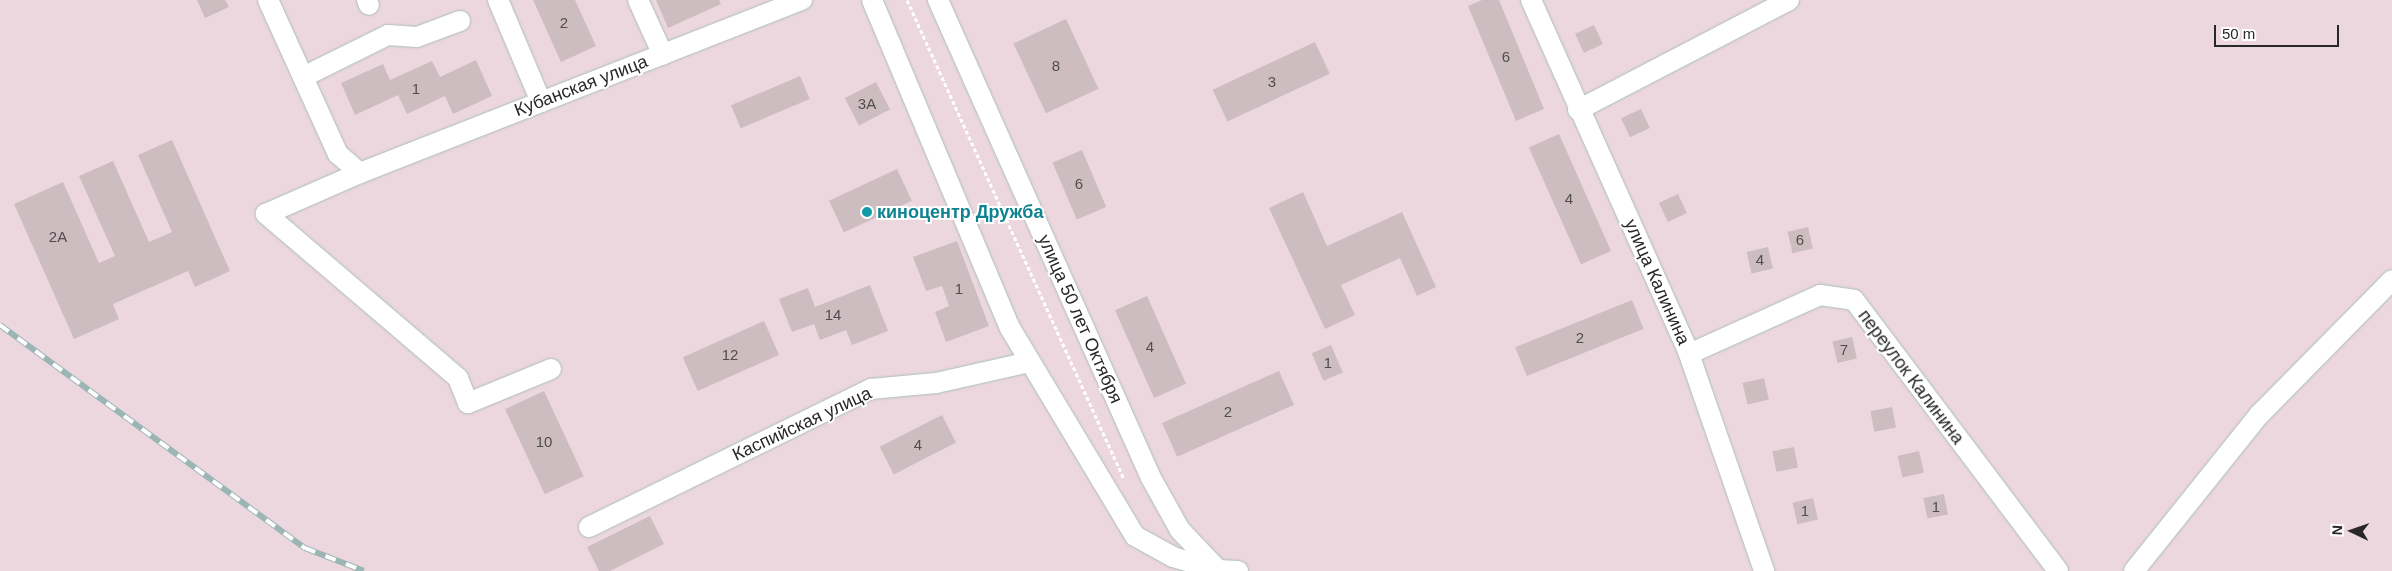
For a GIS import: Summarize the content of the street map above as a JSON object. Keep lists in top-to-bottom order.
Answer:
{
  "streets": {
    "street": [
      "Кубанская улица",
      "улица Калинина",
      "улица 50 лет Октября",
      "переулок Калинина",
      "Каспийская улица"
    ]
  },
  "crossings": [
    ["улица Калинина", "переулок Калинина"]
  ],
  "places": ["киноцентр Дружба"],
  "house_numbers": [
    "2",
    "6",
    "8",
    "3",
    "1",
    "3А",
    "6",
    "4",
    "2А",
    "6",
    "4",
    "1",
    "14",
    "2",
    "4",
    "7",
    "12",
    "1",
    "2",
    "10",
    "4",
    "1",
    "1"
  ],
  "scale_bar": "50 m",
  "north": "left"
}
